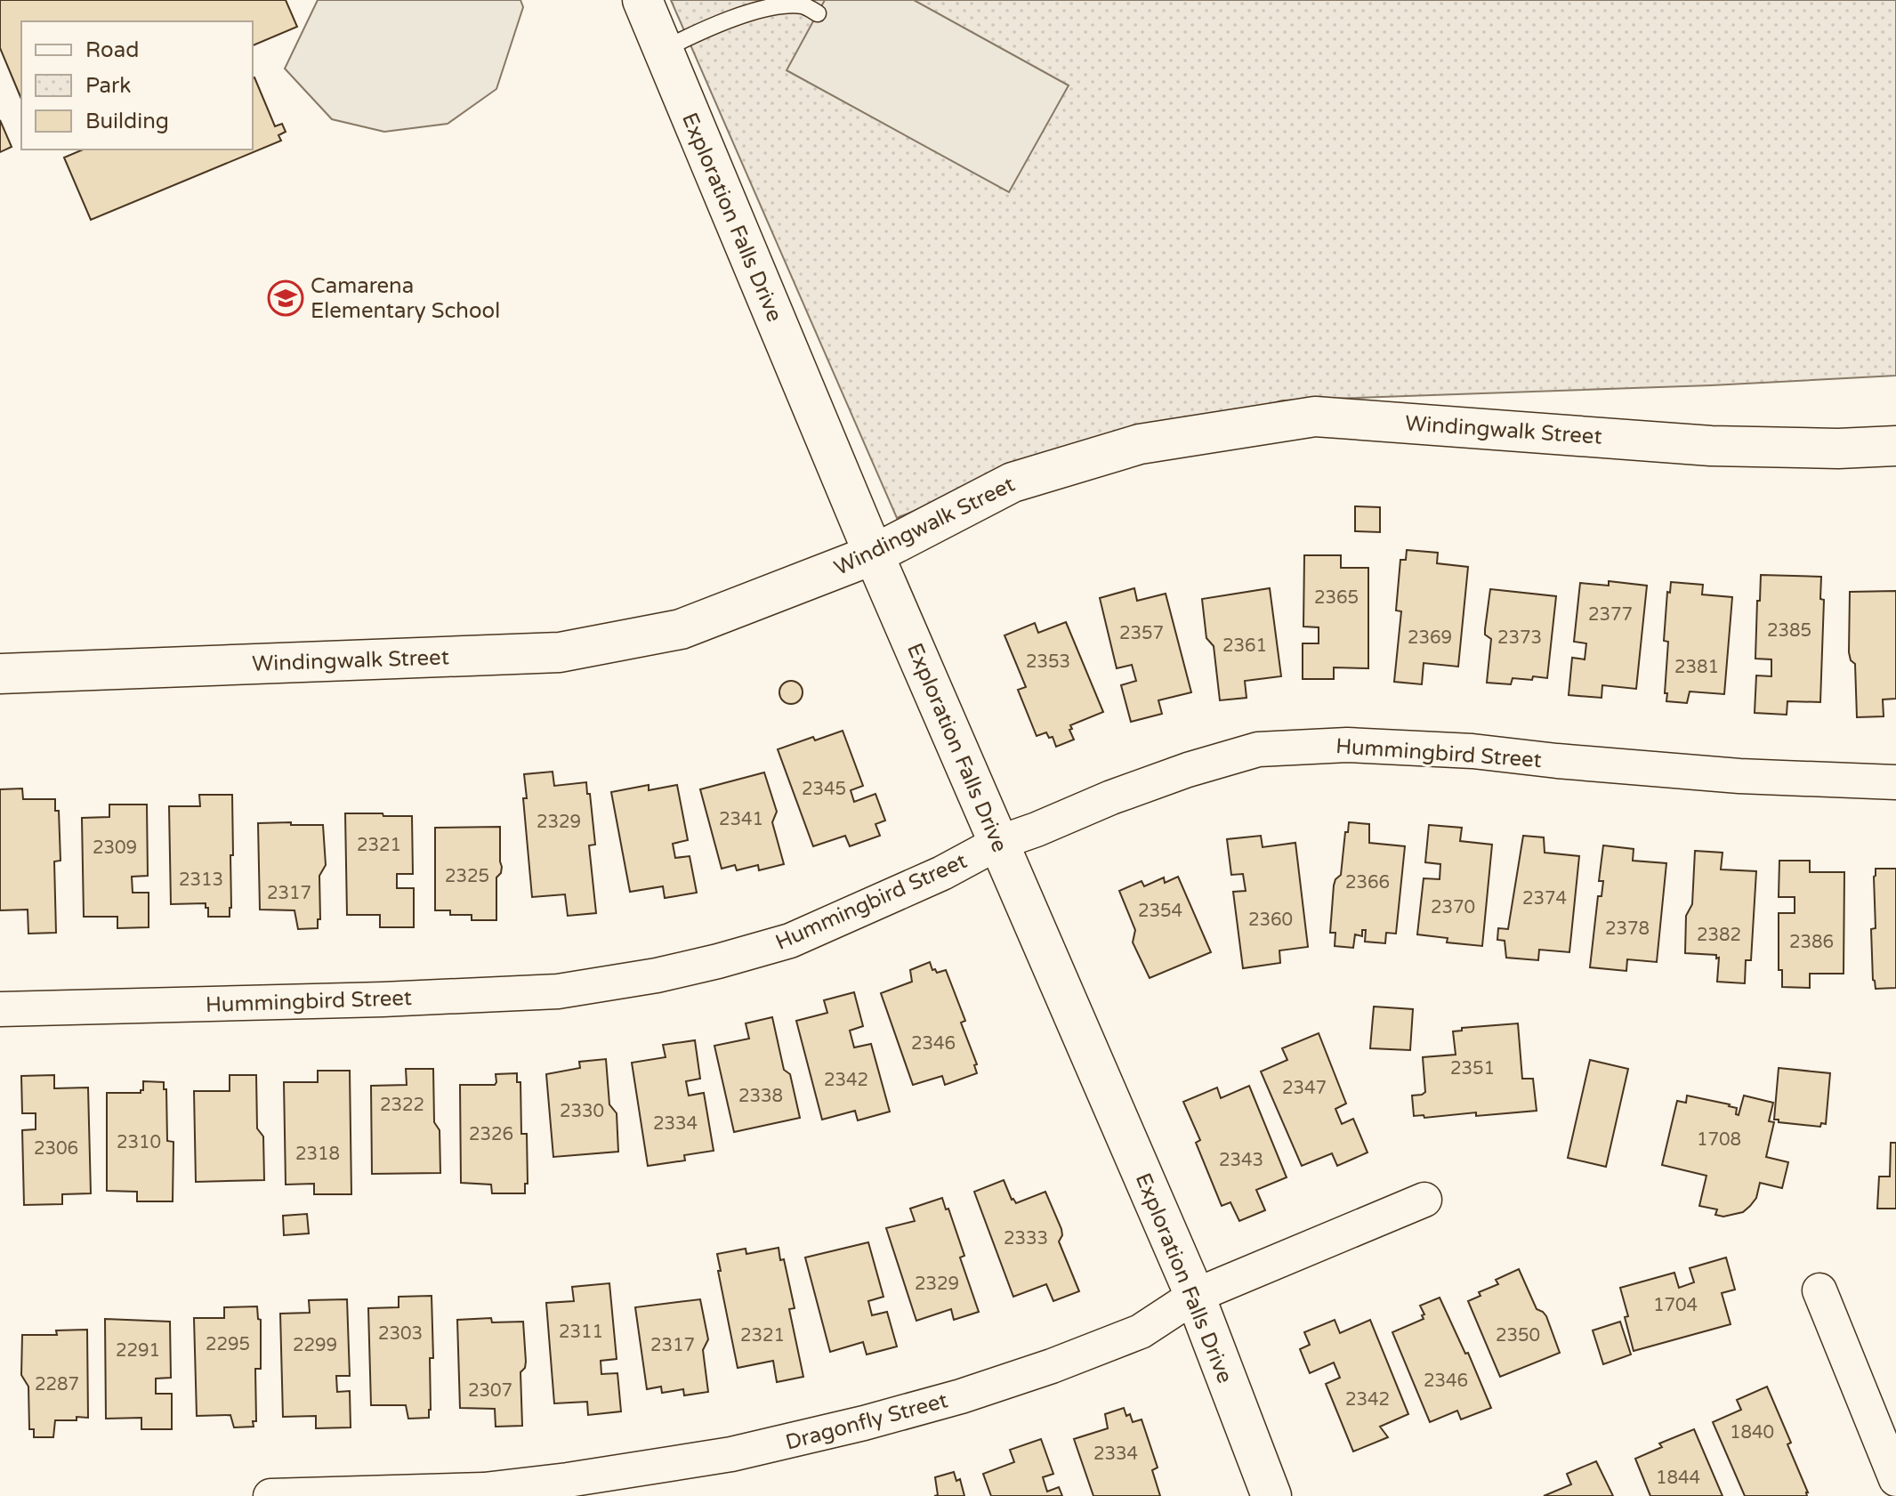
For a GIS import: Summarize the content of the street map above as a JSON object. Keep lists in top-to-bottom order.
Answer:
{
  "streets": {
    "street": [
      "Exploration Falls Drive",
      "Windingwalk Street",
      "Hummingbird Street",
      "Dragonfly Street"
    ]
  },
  "crossings": [
    ["Exploration Falls Drive", "Windingwalk Street"],
    ["Exploration Falls Drive", "Hummingbird Street"],
    ["Exploration Falls Drive", "Dragonfly Street"]
  ],
  "places": {
    "school or university": ["Camarena Elementary School"]
  },
  "house_numbers": [
    "2365",
    "2377",
    "2385",
    "2357",
    "2369",
    "2373",
    "2361",
    "2353",
    "2381",
    "2345",
    "2341",
    "2329",
    "2321",
    "2309",
    "2325",
    "2313",
    "2366",
    "2317",
    "2374",
    "2370",
    "2354",
    "2360",
    "2378",
    "2382",
    "2386",
    "2346",
    "2351",
    "2342",
    "2347",
    "2338",
    "2322",
    "2330",
    "2334",
    "2326",
    "1708",
    "2310",
    "2306",
    "2318",
    "2343",
    "2333",
    "2329",
    "1704",
    "2311",
    "2303",
    "2321",
    "2350",
    "2295",
    "2299",
    "2317",
    "2291",
    "2346",
    "2287",
    "2307",
    "2342",
    "1840",
    "2334",
    "1844"
  ],
  "legend": ["Road", "Park", "Building"]
}
